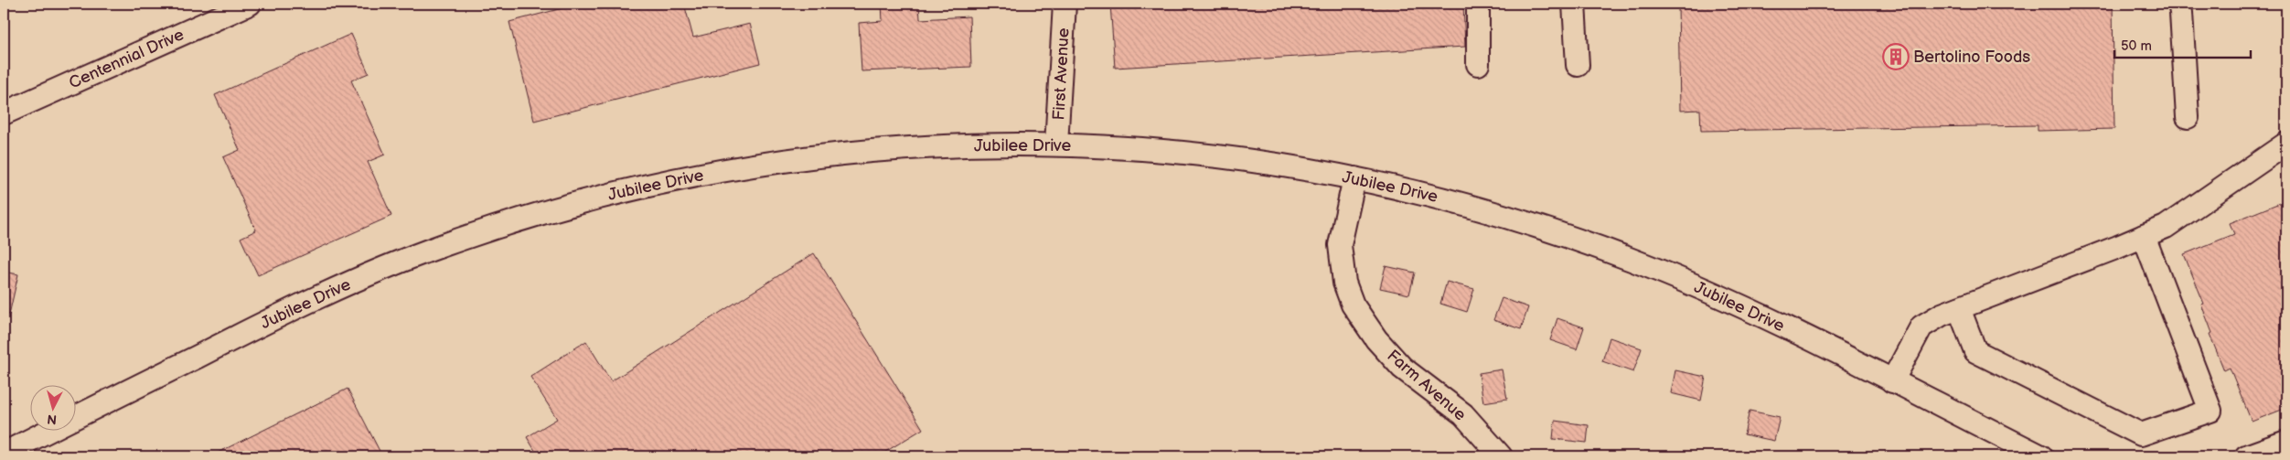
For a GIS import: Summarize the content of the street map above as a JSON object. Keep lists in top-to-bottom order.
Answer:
{
  "streets": {
    "street": [
      "Centennial Drive",
      "First Avenue",
      "Jubilee Drive",
      "Farm Avenue"
    ]
  },
  "crossings": [
    ["First Avenue", "Jubilee Drive"],
    ["Jubilee Drive", "Farm Avenue"]
  ],
  "places": {
    "building": ["Bertolino Foods"]
  },
  "scale_bar": "50 m",
  "north": "bottom"
}
